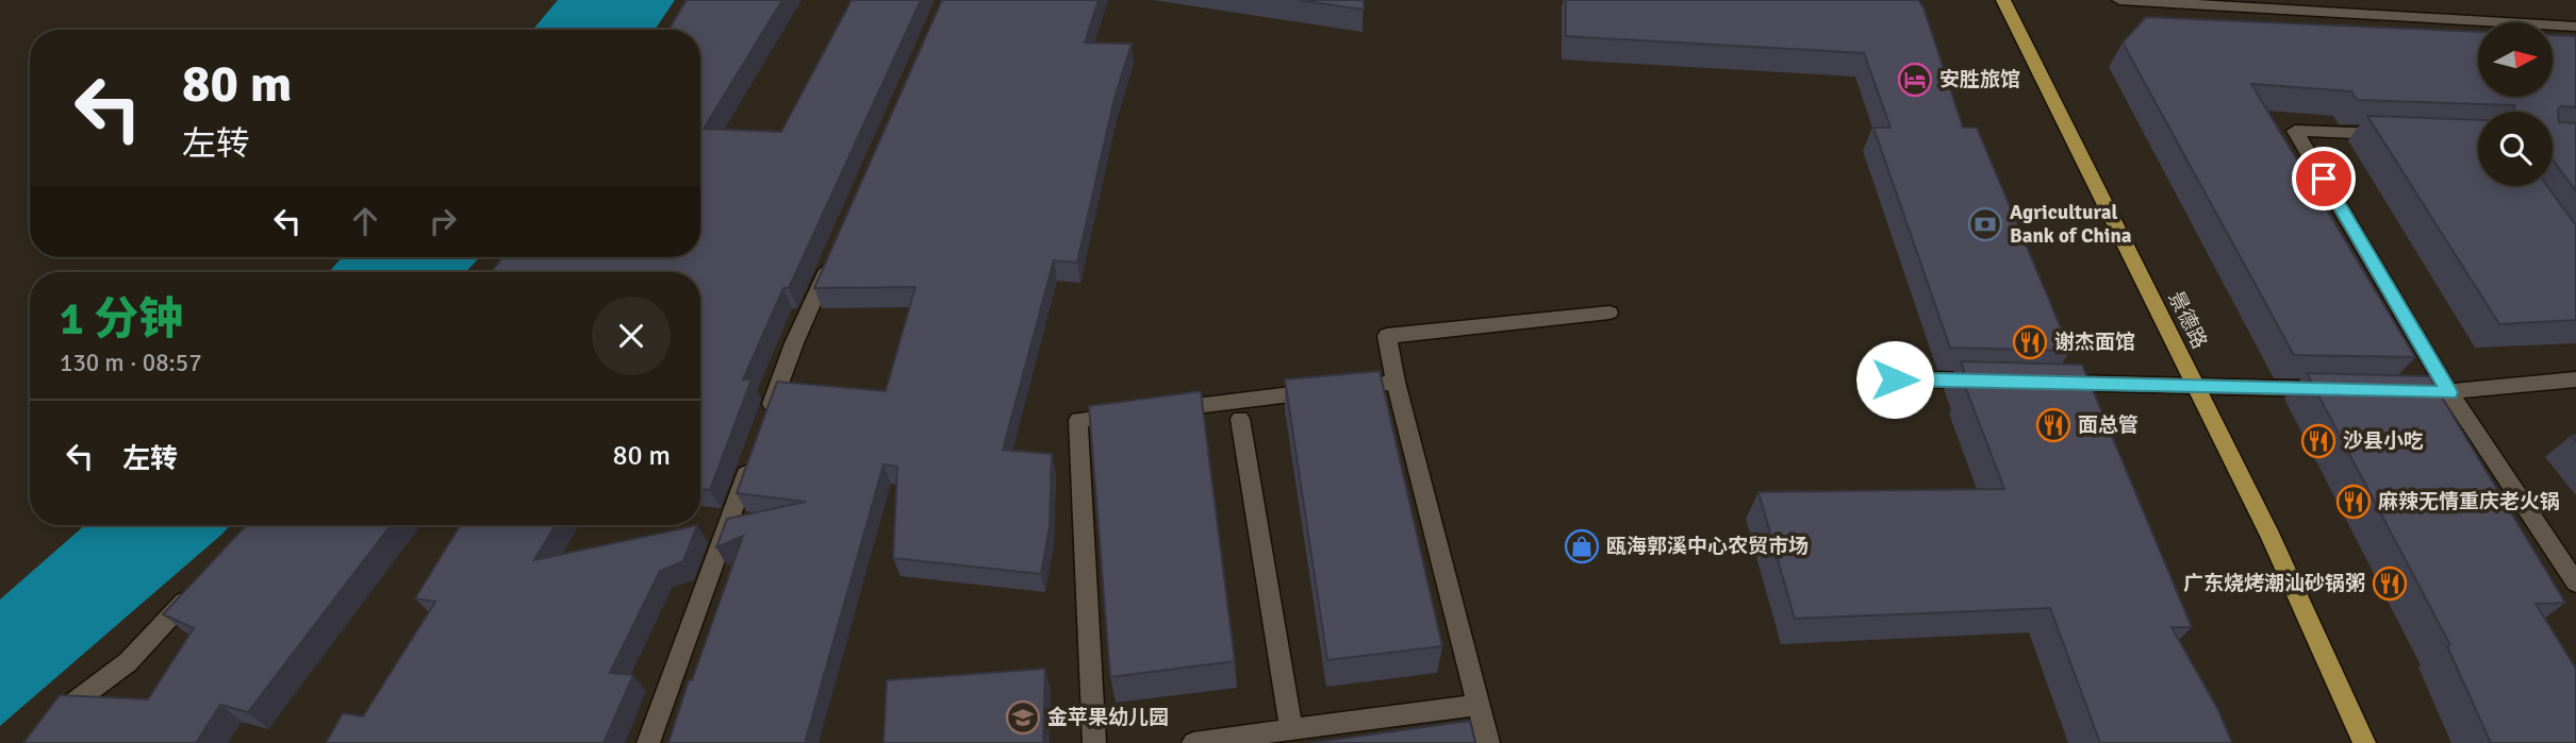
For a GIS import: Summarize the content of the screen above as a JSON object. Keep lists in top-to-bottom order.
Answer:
{
  "streets": {
    "main road": ["景德路"]
  },
  "places": {
    "hotel": ["安胜旅馆"],
    "bank": ["Agricultural Bank of China"],
    "restaurant": [
      "谢杰面馆",
      "面总管",
      "沙县小吃",
      "麻辣无情重庆老火锅",
      "广东烧烤潮汕砂锅粥"
    ],
    "shop": ["瓯海郭溪中心农贸市场"],
    "school or university": ["金苹果幼儿园"]
  },
  "north": "right",
  "page": {
    "turn": ["80 m", "左转"],
    "heading": ["1 分钟", "130 m · 08:57"],
    "list": [
      {
        "name": "左转",
        "value": "80 m"
      }
    ]
  }
}
